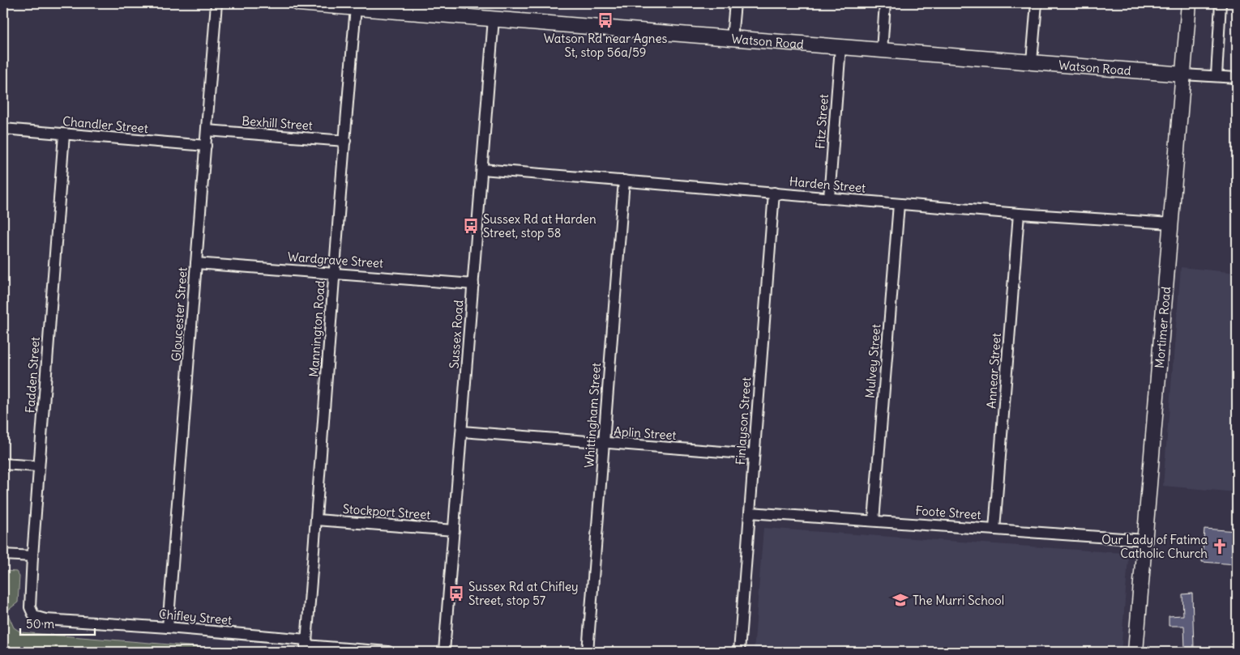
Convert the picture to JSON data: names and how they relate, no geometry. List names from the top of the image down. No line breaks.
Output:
{"streets":{"street":["Watson Road","Fitz Street","Bexhill Street","Chandler Street","Harden Street","Wardgrave Street","Gloucester Street","Mortimer Road","Mannington Road","Sussex Road","Mulvey Street","Annear Street","Fadden Street","Whittingham Street","Finlayson Street","Aplin Street","Stockport Street","Foote Street","Chifley Street"]},"crossings":[["Watson Road","Fitz Street"],["Watson Road","Mortimer Road"],["Watson Road","Mannington Road"],["Watson Road","Sussex Road"],["Fitz Street","Harden Street"],["Bexhill Street","Gloucester Street"],["Bexhill Street","Mannington Road"],["Chandler Street","Gloucester Street"],["Chandler Street","Fadden Street"],["Harden Street","Mortimer Road"],["Harden Street","Sussex Road"],["Harden Street","Mulvey Street"],["Harden Street","Annear Street"],["Harden Street","Whittingham Street"],["Harden Street","Finlayson Street"],["Wardgrave Street","Gloucester Street"],["Wardgrave Street","Mannington Road"],["Wardgrave Street","Sussex Road"],["Gloucester Street","Chifley Street"],["Mortimer Road","Foote Street"],["Mannington Road","Stockport Street"],["Mannington Road","Chifley Street"],["Sussex Road","Aplin Street"],["Sussex Road","Stockport Street"],["Mulvey Street","Foote Street"],["Annear Street","Foote Street"],["Fadden Street","Chifley Street"],["Whittingham Street","Aplin Street"],["Finlayson Street","Aplin Street"],["Finlayson Street","Foote Street"]],"places":{"bus stop":["Watson Rd near Agnes St, stop 56a/59","Sussex Rd at Harden Street, stop 58","Sussex Rd at Chifley Street, stop 57"],"church":["Our Lady of Fatima Catholic Church"],"school or university":["The Murri School"]},"scale_bar":"50 m"}
